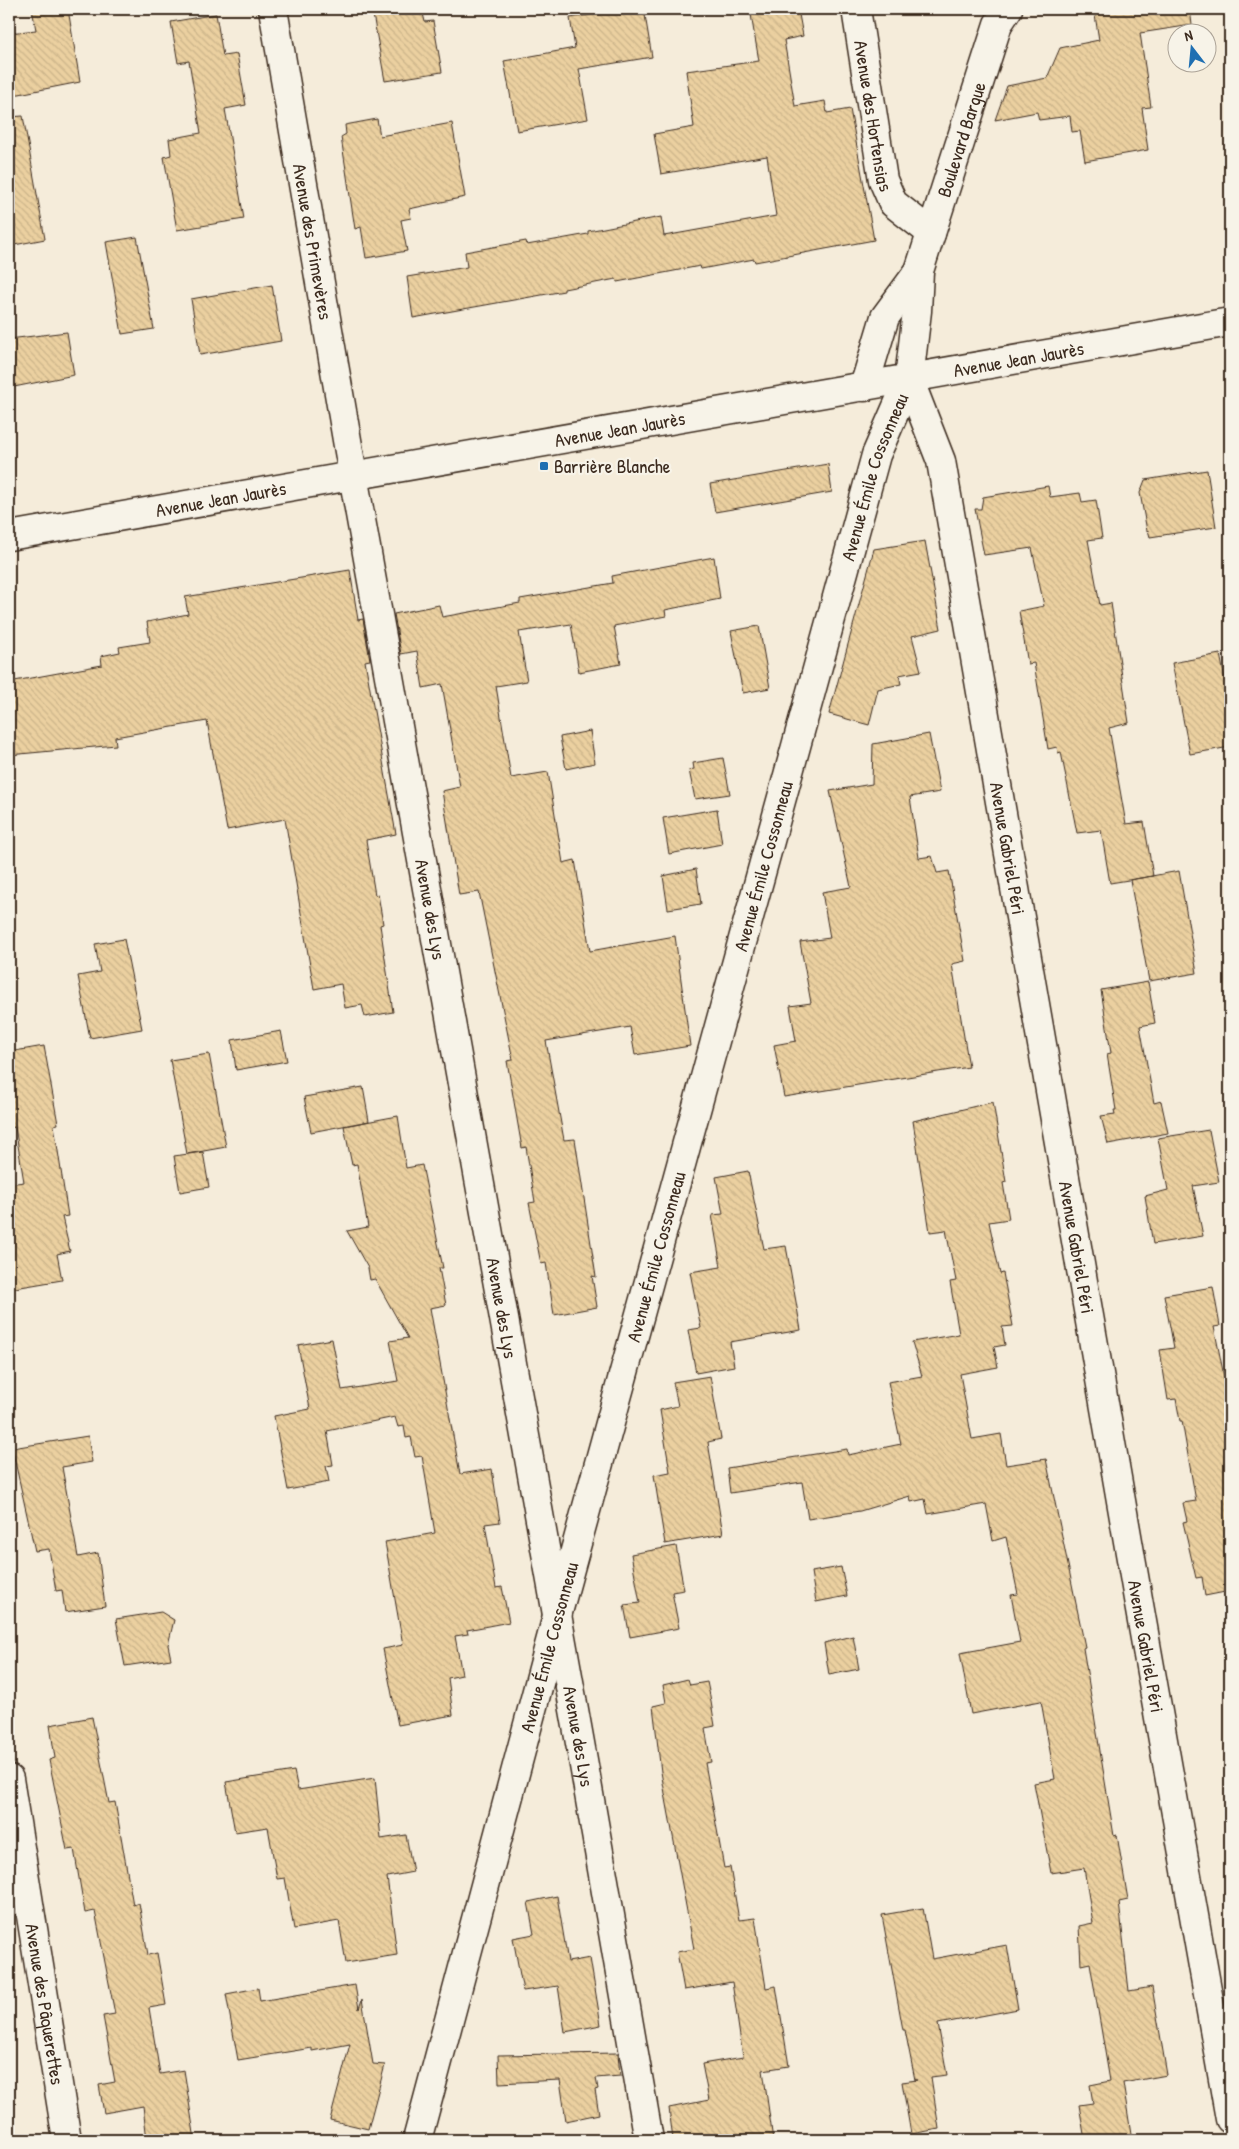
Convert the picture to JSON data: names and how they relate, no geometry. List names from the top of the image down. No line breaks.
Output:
{"streets":{"street":["Avenue des Hortensias","Boulevard Bargue","Avenue des Primevères","Avenue Jean Jaurès","Avenue Émile Cossonneau","Avenue Gabriel Péri","Avenue des Lys","Avenue des Pâquerettes"]},"crossings":[["Avenue des Hortensias","Boulevard Bargue"],["Boulevard Bargue","Avenue Jean Jaurès"],["Boulevard Bargue","Avenue Émile Cossonneau"],["Boulevard Bargue","Avenue Gabriel Péri"],["Avenue des Primevères","Avenue Jean Jaurès"],["Avenue des Primevères","Avenue des Lys"],["Avenue Jean Jaurès","Avenue Émile Cossonneau"],["Avenue Jean Jaurès","Avenue Gabriel Péri"],["Avenue Jean Jaurès","Avenue des Lys"],["Avenue Émile Cossonneau","Avenue Gabriel Péri"],["Avenue Émile Cossonneau","Avenue des Lys"]],"places":{"transit":["Barrière Blanche"]},"north":"top"}
